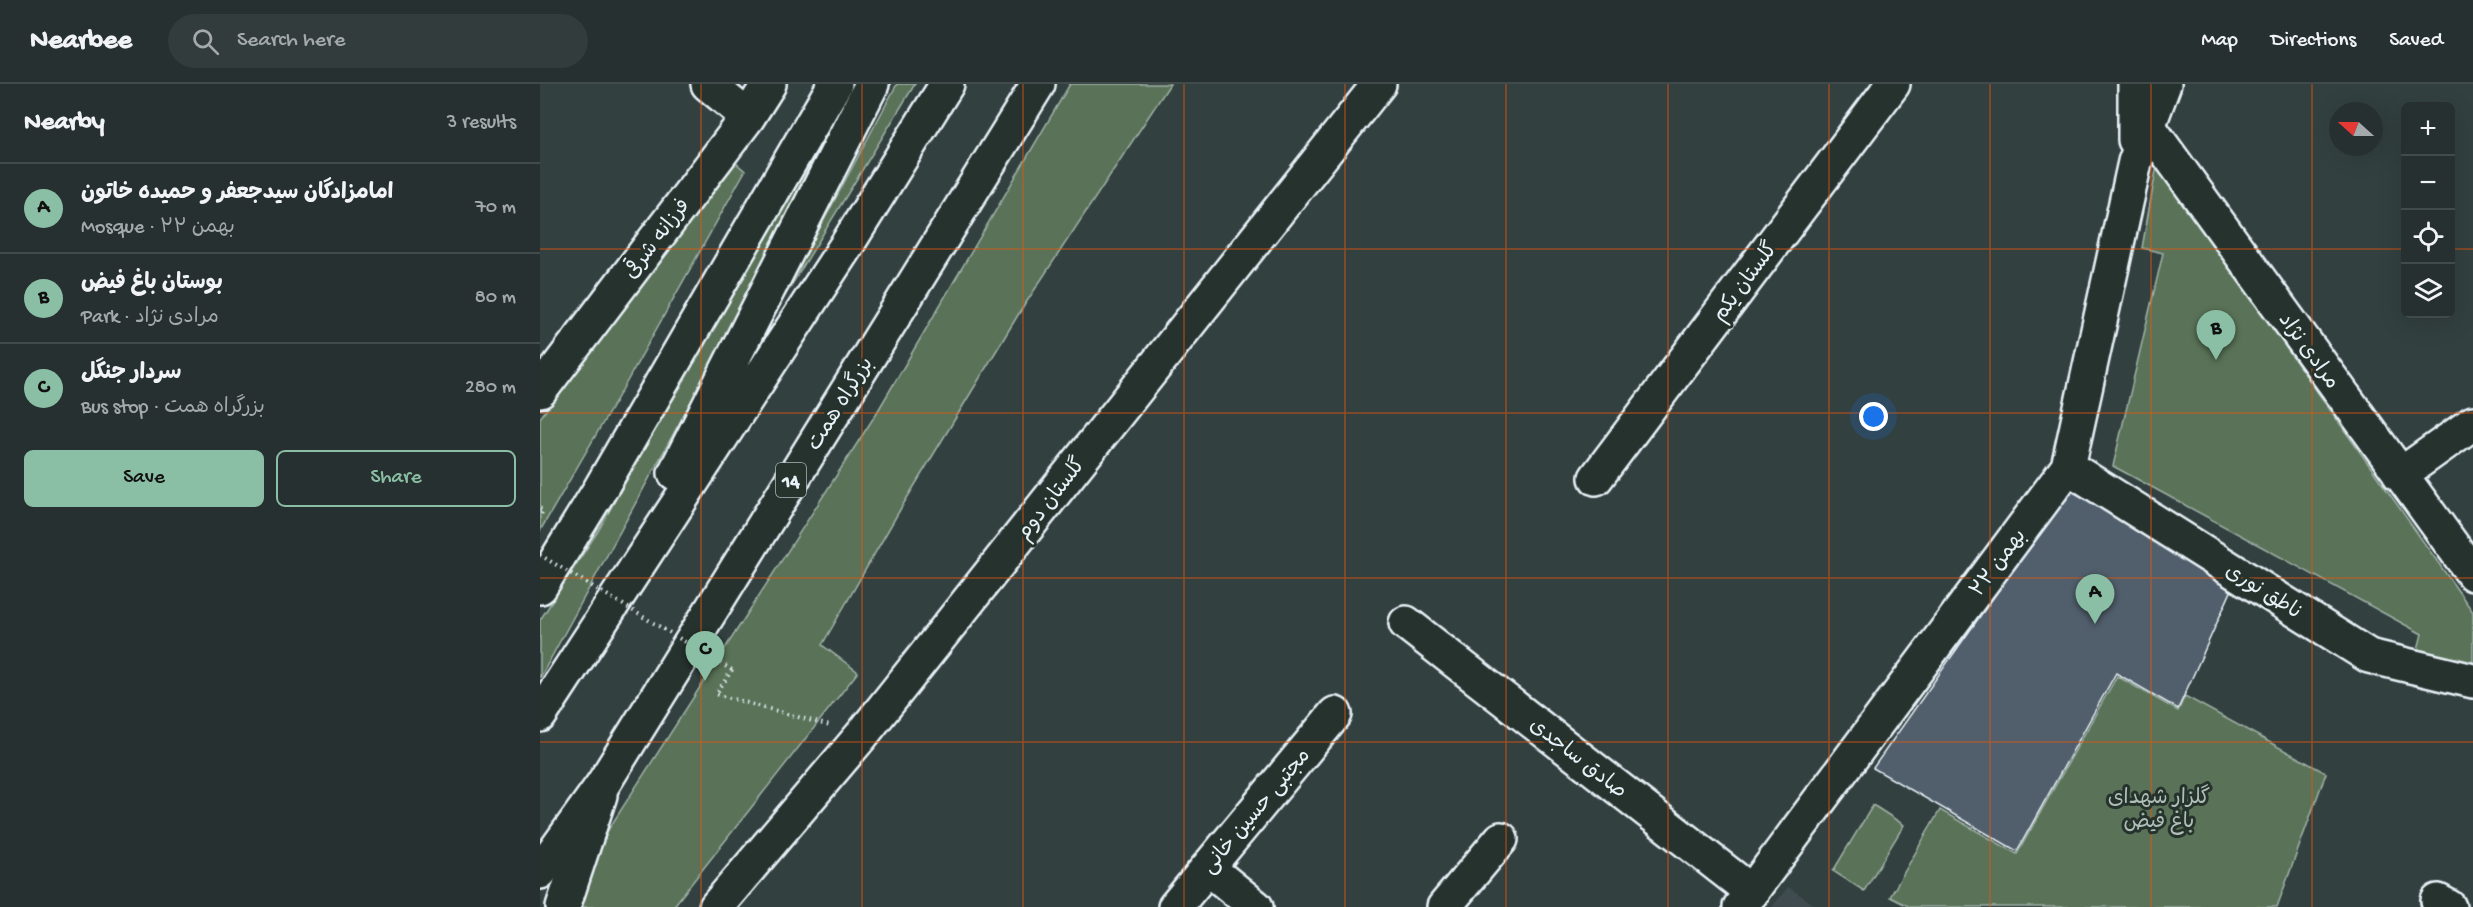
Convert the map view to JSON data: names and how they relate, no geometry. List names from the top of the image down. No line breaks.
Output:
{"streets":{"main road":["فرزانه شرقی","گلستان یکم","مرادی نژاد","بزرگراه همت","14","گلستان دوم","۲۲ بهمن","ناطق نوری","صادق ساجدی","مجتبی حسین خانی"]},"crossings":[["مرادی نژاد","۲۲ بهمن"],["۲۲ بهمن","ناطق نوری"],["۲۲ بهمن","صادق ساجدی"]],"parks":["گلزار شهدای باغ فیض"],"north":"left","page":{"header":"Nearbee","search":"Search here","nav":["Map","Directions","Saved"],"heading":["Nearby","3 results"],"map_buttons":["+","−"],"list":[{"mark":"A","name":"امامزادگان سیدجعفر و حمیده خاتون","note":"Mosque · ۲۲ بهمن","value":"70 m"},{"mark":"B","name":"بوستان باغ فیض","note":"Park · مرادی نژاد","value":"80 m"},{"mark":"C","name":"سردار جنگل","note":"Bus stop · بزرگراه همت","value":"280 m"}],"pins":["B","A","C"],"buttons":["Save","Share"]}}
